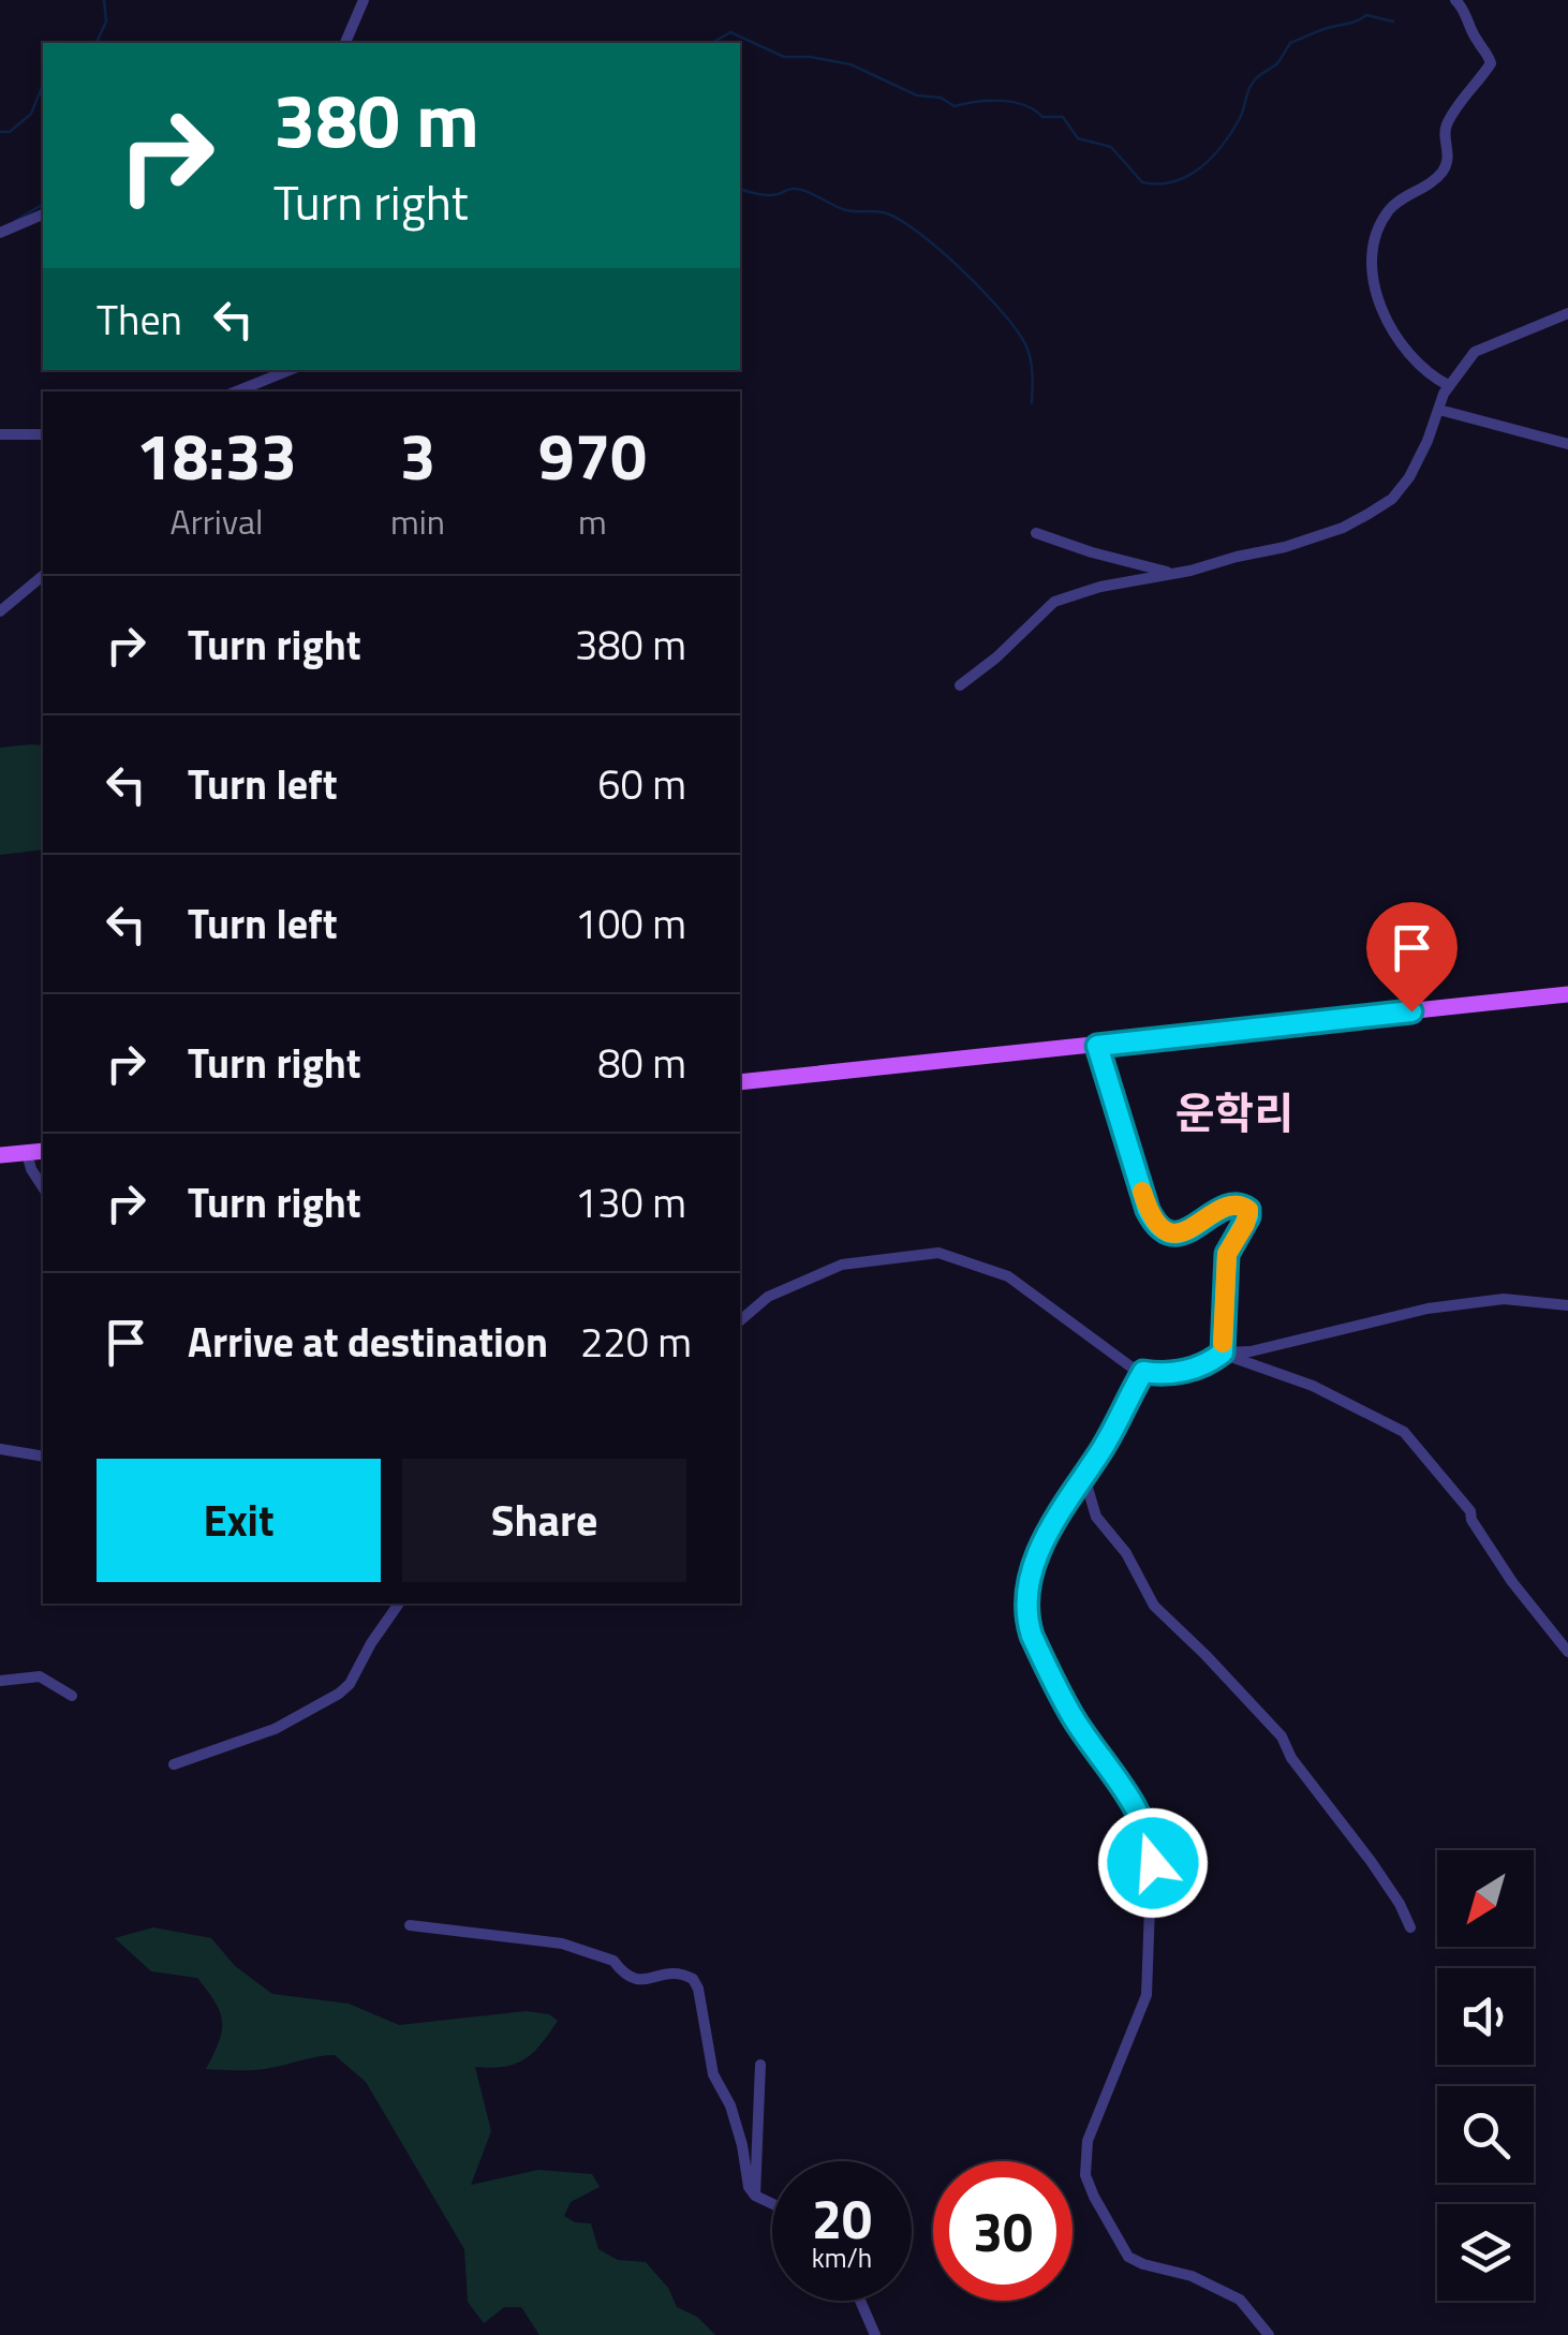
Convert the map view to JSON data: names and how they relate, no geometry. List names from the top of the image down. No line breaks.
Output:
{"districts":["운학리"],"north":"bottom left","page":{"turn":["380 m","Turn right"],"then":"Then","eta":["18:33","Arrival","3","min","970","m"],"list":[{"name":"Turn right","value":"380 m"},{"name":"Turn left","value":"60 m"},{"name":"Turn left","value":"100 m"},{"name":"Turn right","value":"80 m"},{"name":"Turn right","value":"130 m"},{"name":"Arrive at destination","value":"220 m"}],"buttons":["Exit","Share"],"speed":"20 km/h","limit":"30"}}
